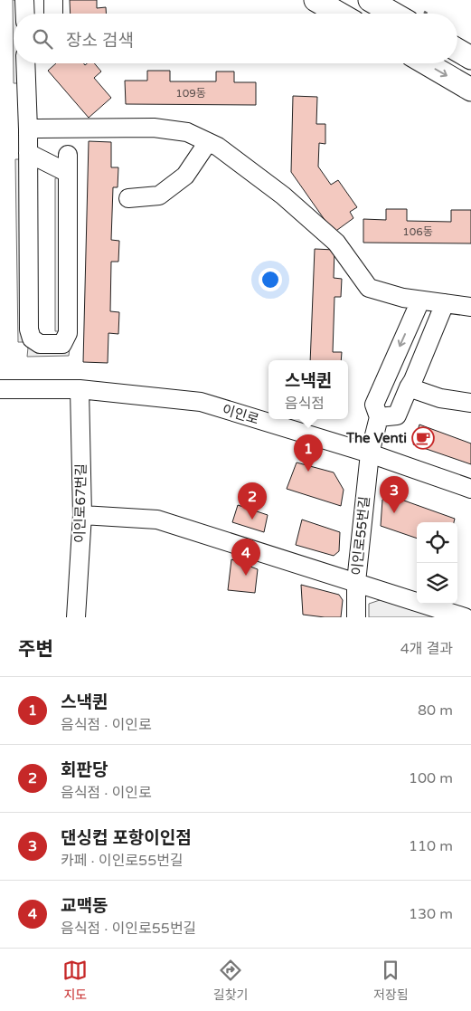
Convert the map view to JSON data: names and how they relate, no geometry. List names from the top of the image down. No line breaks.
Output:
{"streets":{"street":["이인로","이인로67번길","이인로55번길"]},"crossings":[["이인로","이인로67번길"],["이인로","이인로55번길"]],"places":{"cafe":["The Venti"]},"house_numbers":["109동","106동"],"page":{"search":"장소 검색","popup":["스낵퀸","음식점"],"pins":["1","3","2","4"],"heading":["주변","4개 결과"],"list":[{"mark":"1","name":"스낵퀸","note":"음식점 · 이인로","value":"80 m"},{"mark":"2","name":"회판당","note":"음식점 · 이인로","value":"100 m"},{"mark":"3","name":"댄싱컵 포항이인점","note":"카페 · 이인로55번길","value":"110 m"},{"mark":"4","name":"교맥동","note":"음식점 · 이인로55번길","value":"130 m"}],"nav":["지도","길찾기","저장됨"]}}
